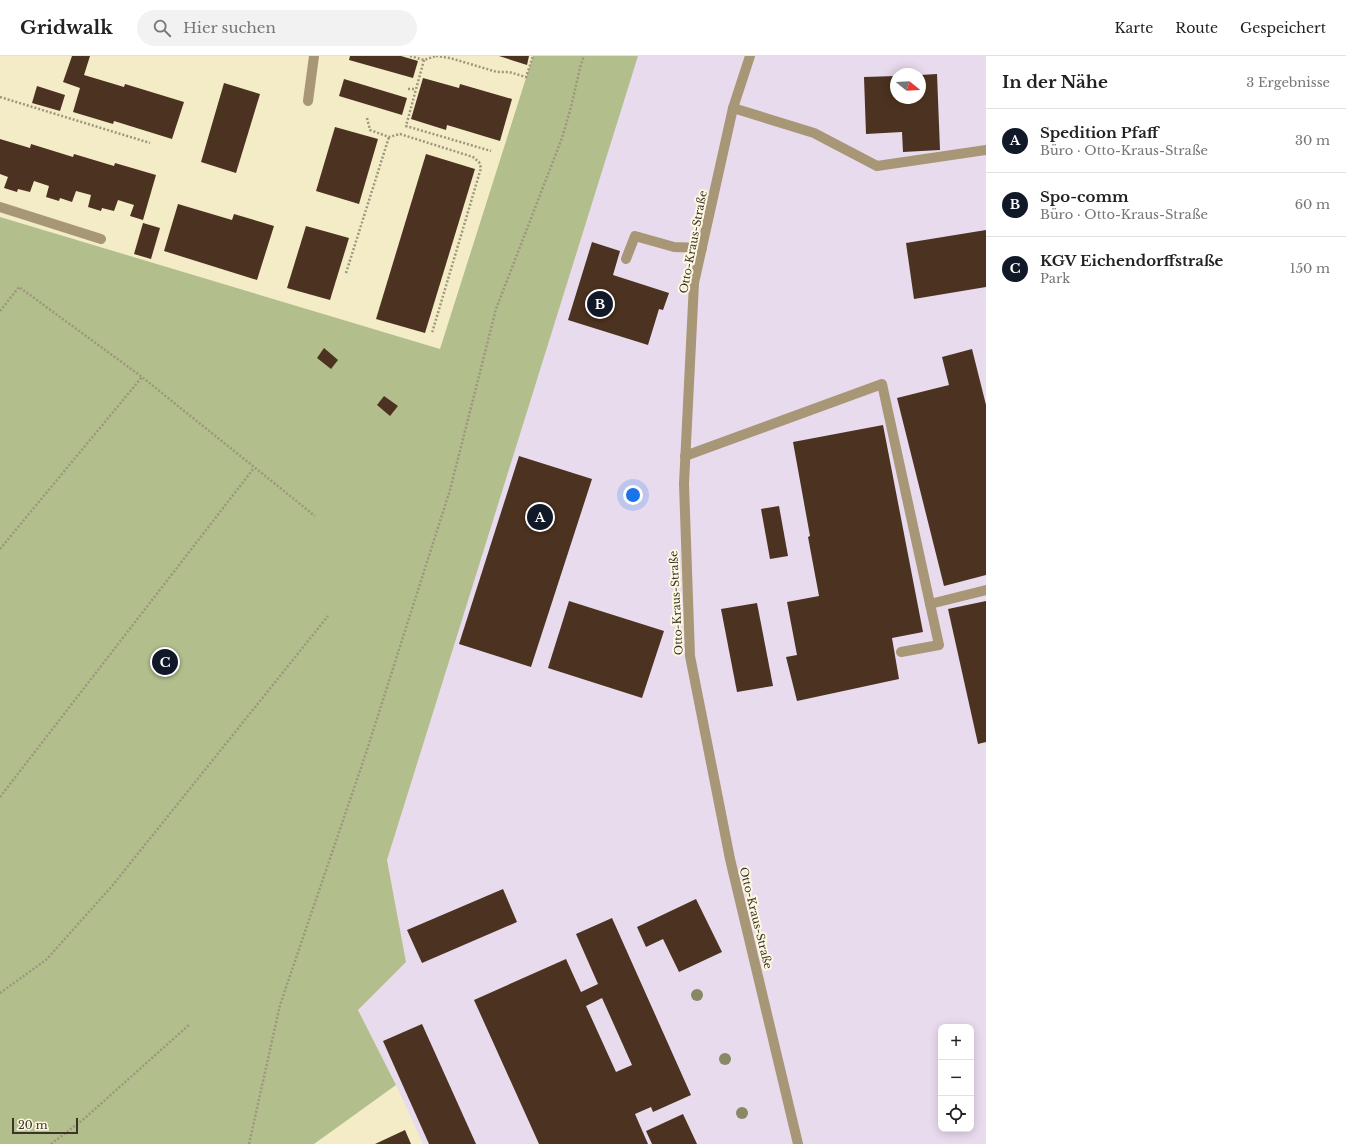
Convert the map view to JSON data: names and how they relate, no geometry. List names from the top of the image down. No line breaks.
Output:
{"streets":{"street":["Otto-Kraus-Straße"]},"scale_bar":"20 m","north":"right","page":{"header":"Gridwalk","search":"Hier suchen","nav":["Karte","Route","Gespeichert"],"heading":["In der Nähe","3 Ergebnisse"],"list":[{"mark":"A","name":"Spedition Pfaff","note":"Büro · Otto-Kraus-Straße","value":"30 m"},{"mark":"B","name":"Spo-comm","note":"Büro · Otto-Kraus-Straße","value":"60 m"},{"mark":"C","name":"KGV Eichendorffstraße","note":"Park","value":"150 m"}],"pins":["B","A","C"],"map_buttons":["+","−"],"scale":"20 m"}}
